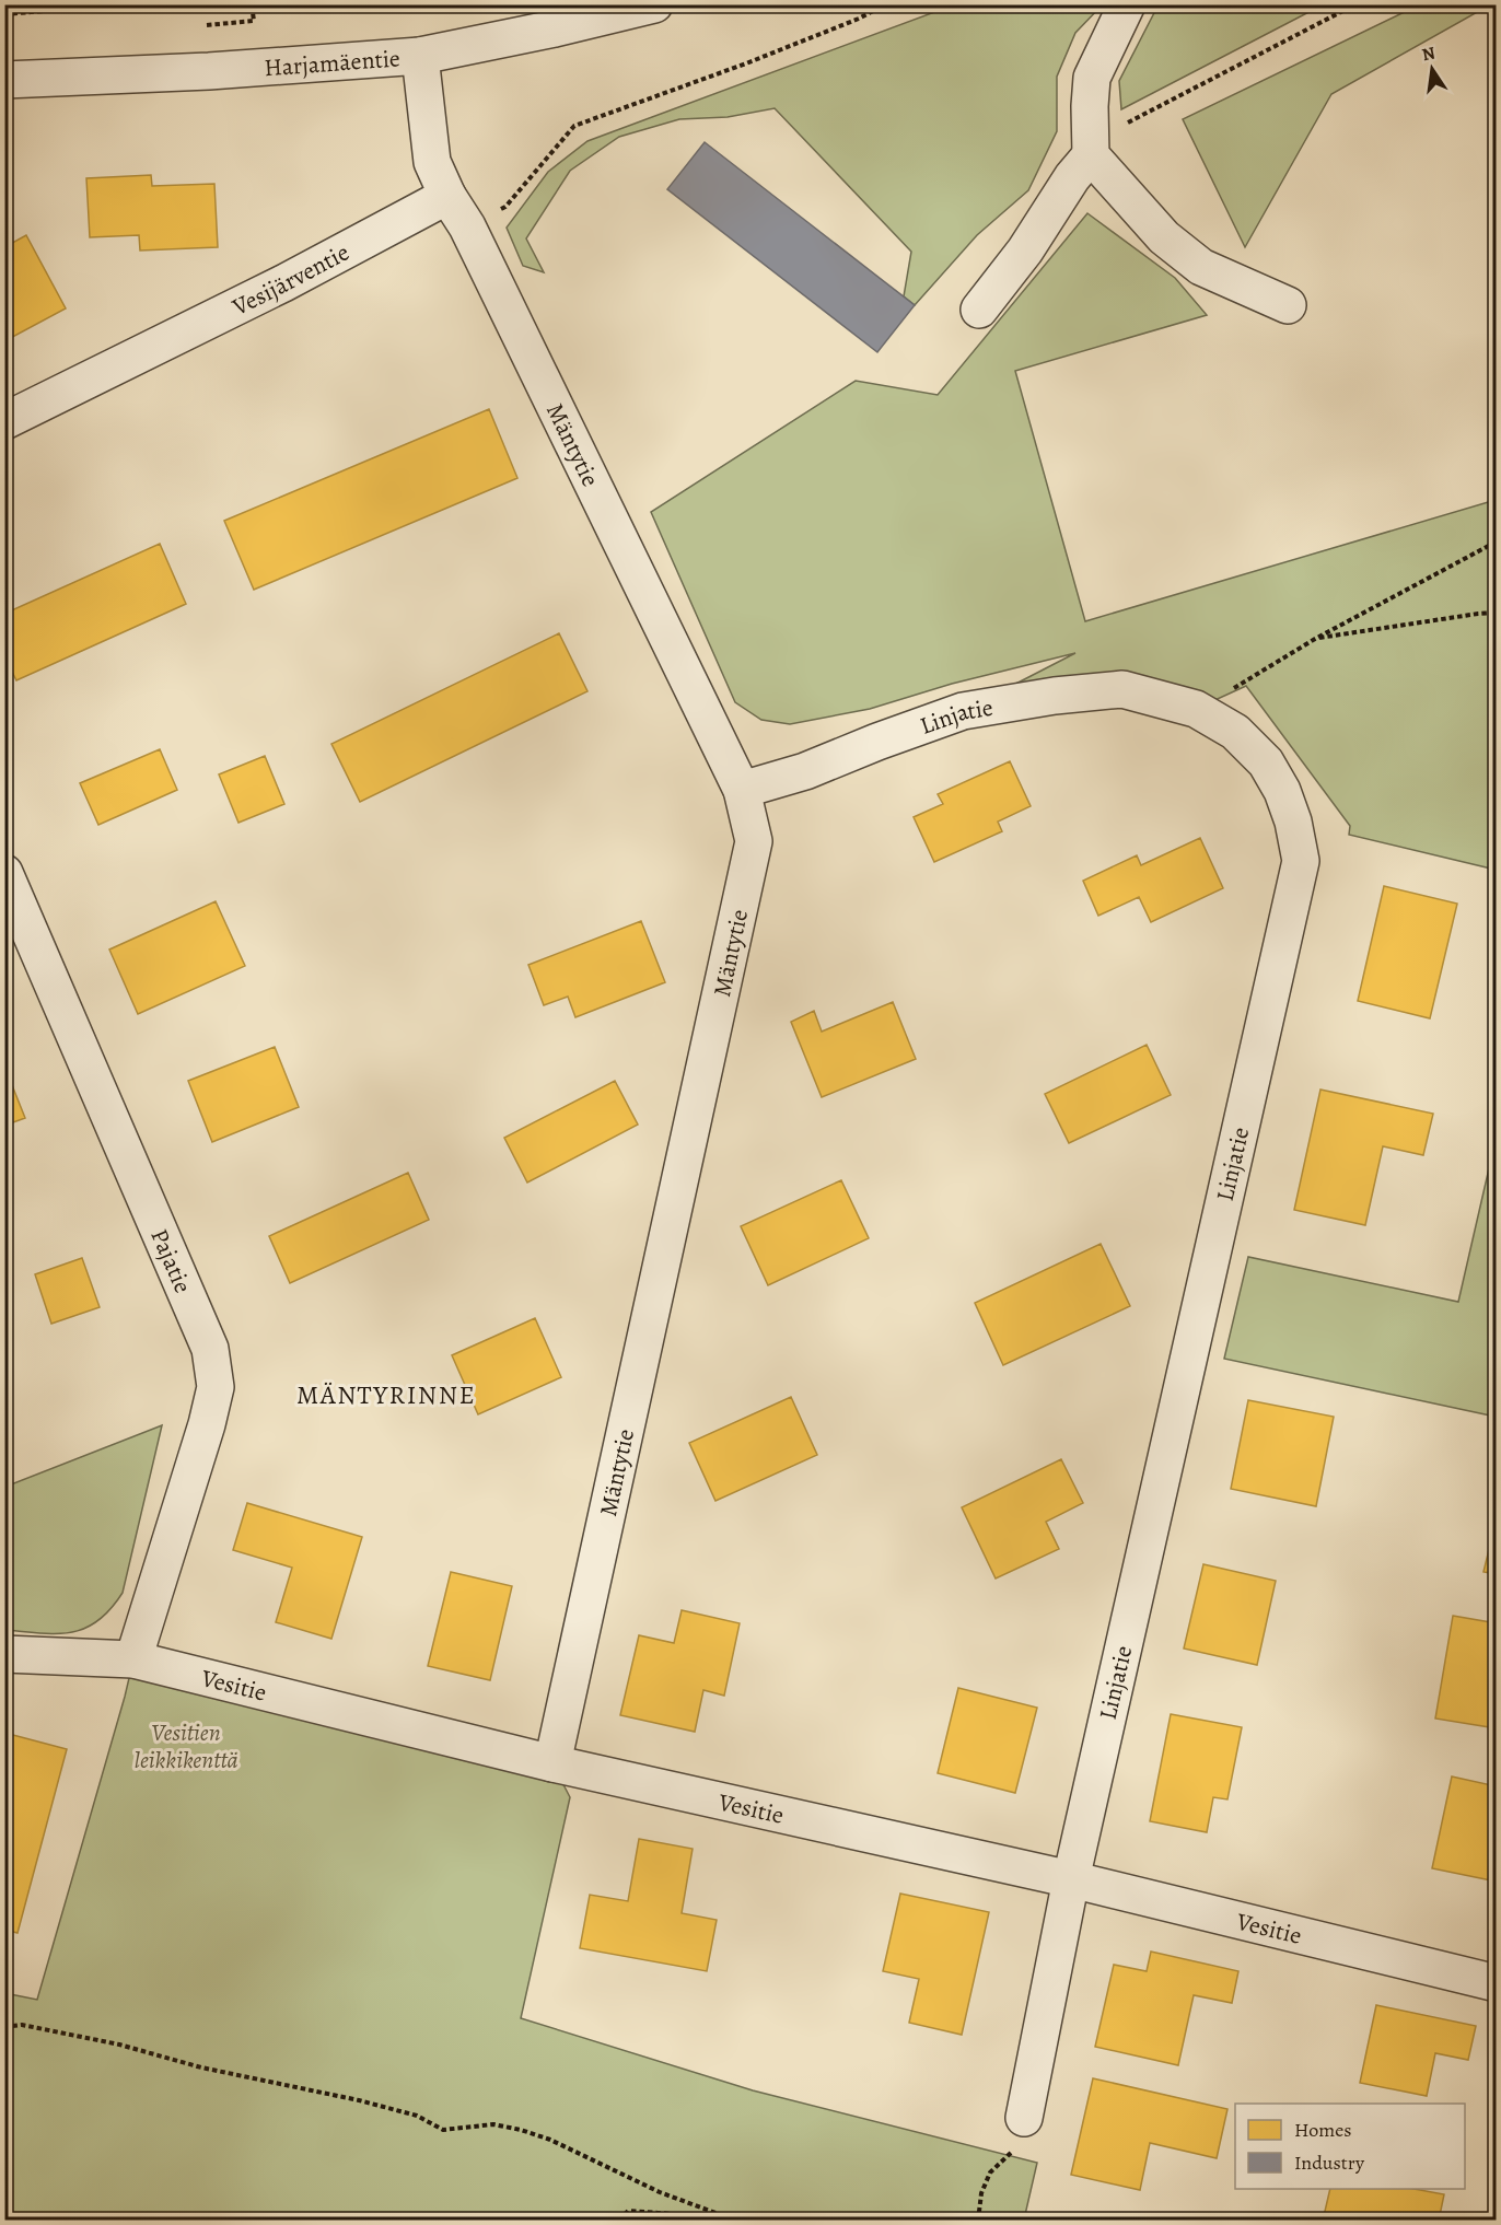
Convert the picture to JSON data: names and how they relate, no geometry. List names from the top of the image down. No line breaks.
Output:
{"streets":{"street":["Harjamäentie","Vesijärventie","Mäntytie","Linjatie","Pajatie","Vesitie"]},"crossings":[["Vesijärventie","Mäntytie"],["Mäntytie","Linjatie"],["Mäntytie","Vesitie"],["Linjatie","Vesitie"],["Pajatie","Vesitie"]],"districts":["MÄNTYRINNE"],"parks":["Vesitien leikkikenttä"],"legend":["Homes","Industry"],"north":"top"}
